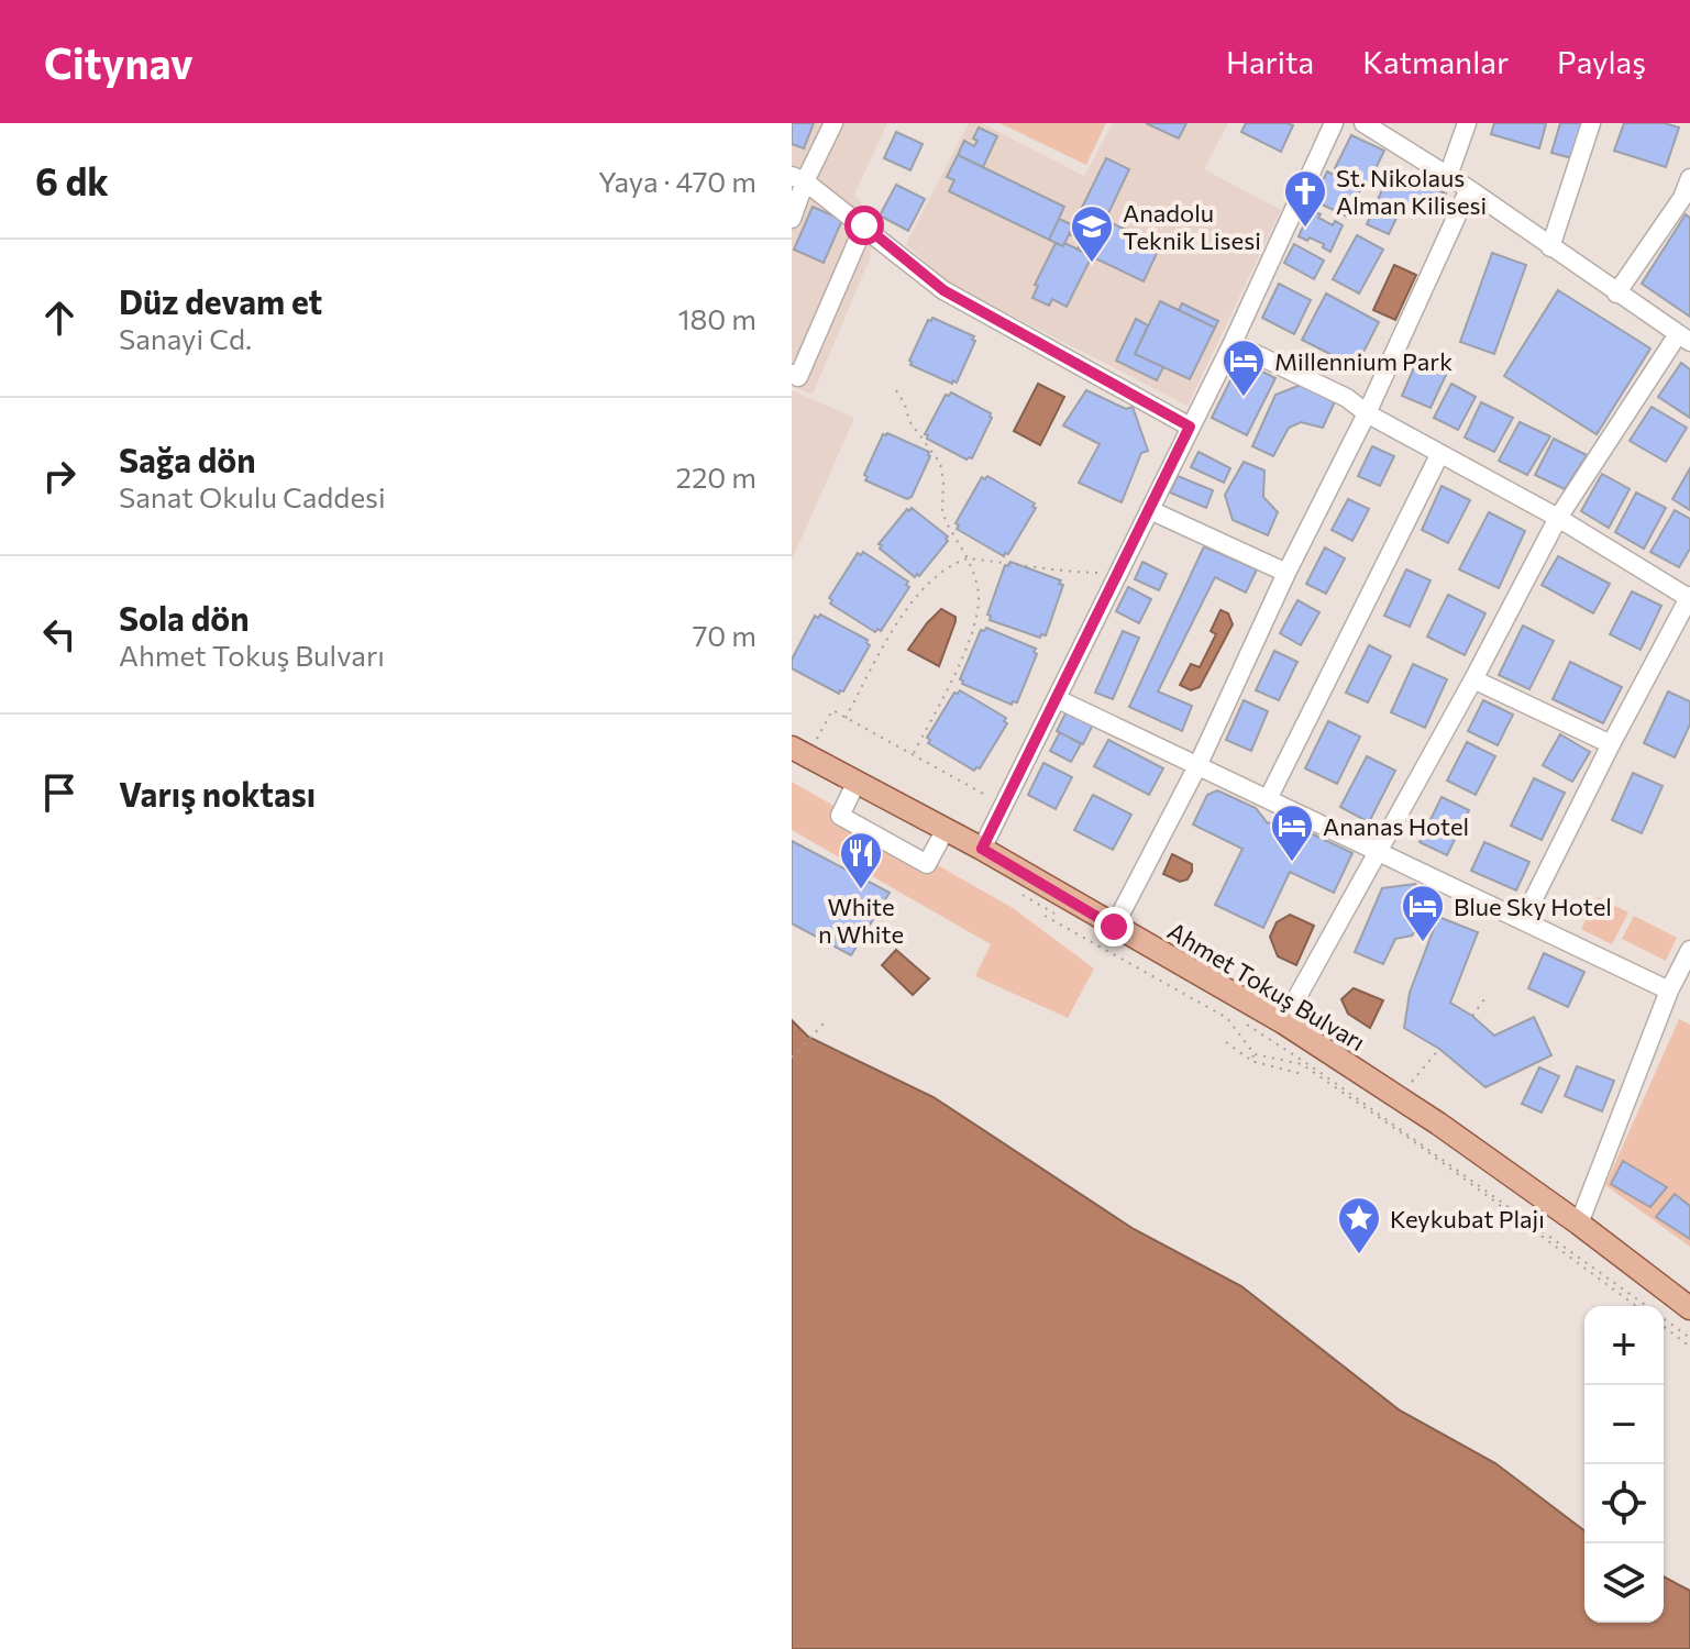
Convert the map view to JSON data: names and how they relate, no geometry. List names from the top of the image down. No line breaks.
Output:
{"streets":{"main road":["Ahmet Tokuş Bulvarı"]},"places":{"church":["St. Nikolaus Alman Kilisesi"],"school or university":["Anadolu Teknik Lisesi"],"hotel":["Millennium Park","Ananas Hotel","Blue Sky Hotel"],"restaurant":["White n White"],"place":["Keykubat Plajı"]},"page":{"header":"Citynav","nav":["Harita","Katmanlar","Paylaş"],"heading":["6 dk","Yaya · 470 m"],"list":[["Düz devam et","Sanayi Cd.","180 m"],["Sağa dön","Sanat Okulu Caddesi","220 m"],["Sola dön","Ahmet Tokuş Bulvarı","70 m"],"Varış noktası"],"map_buttons":["+","−"]}}
